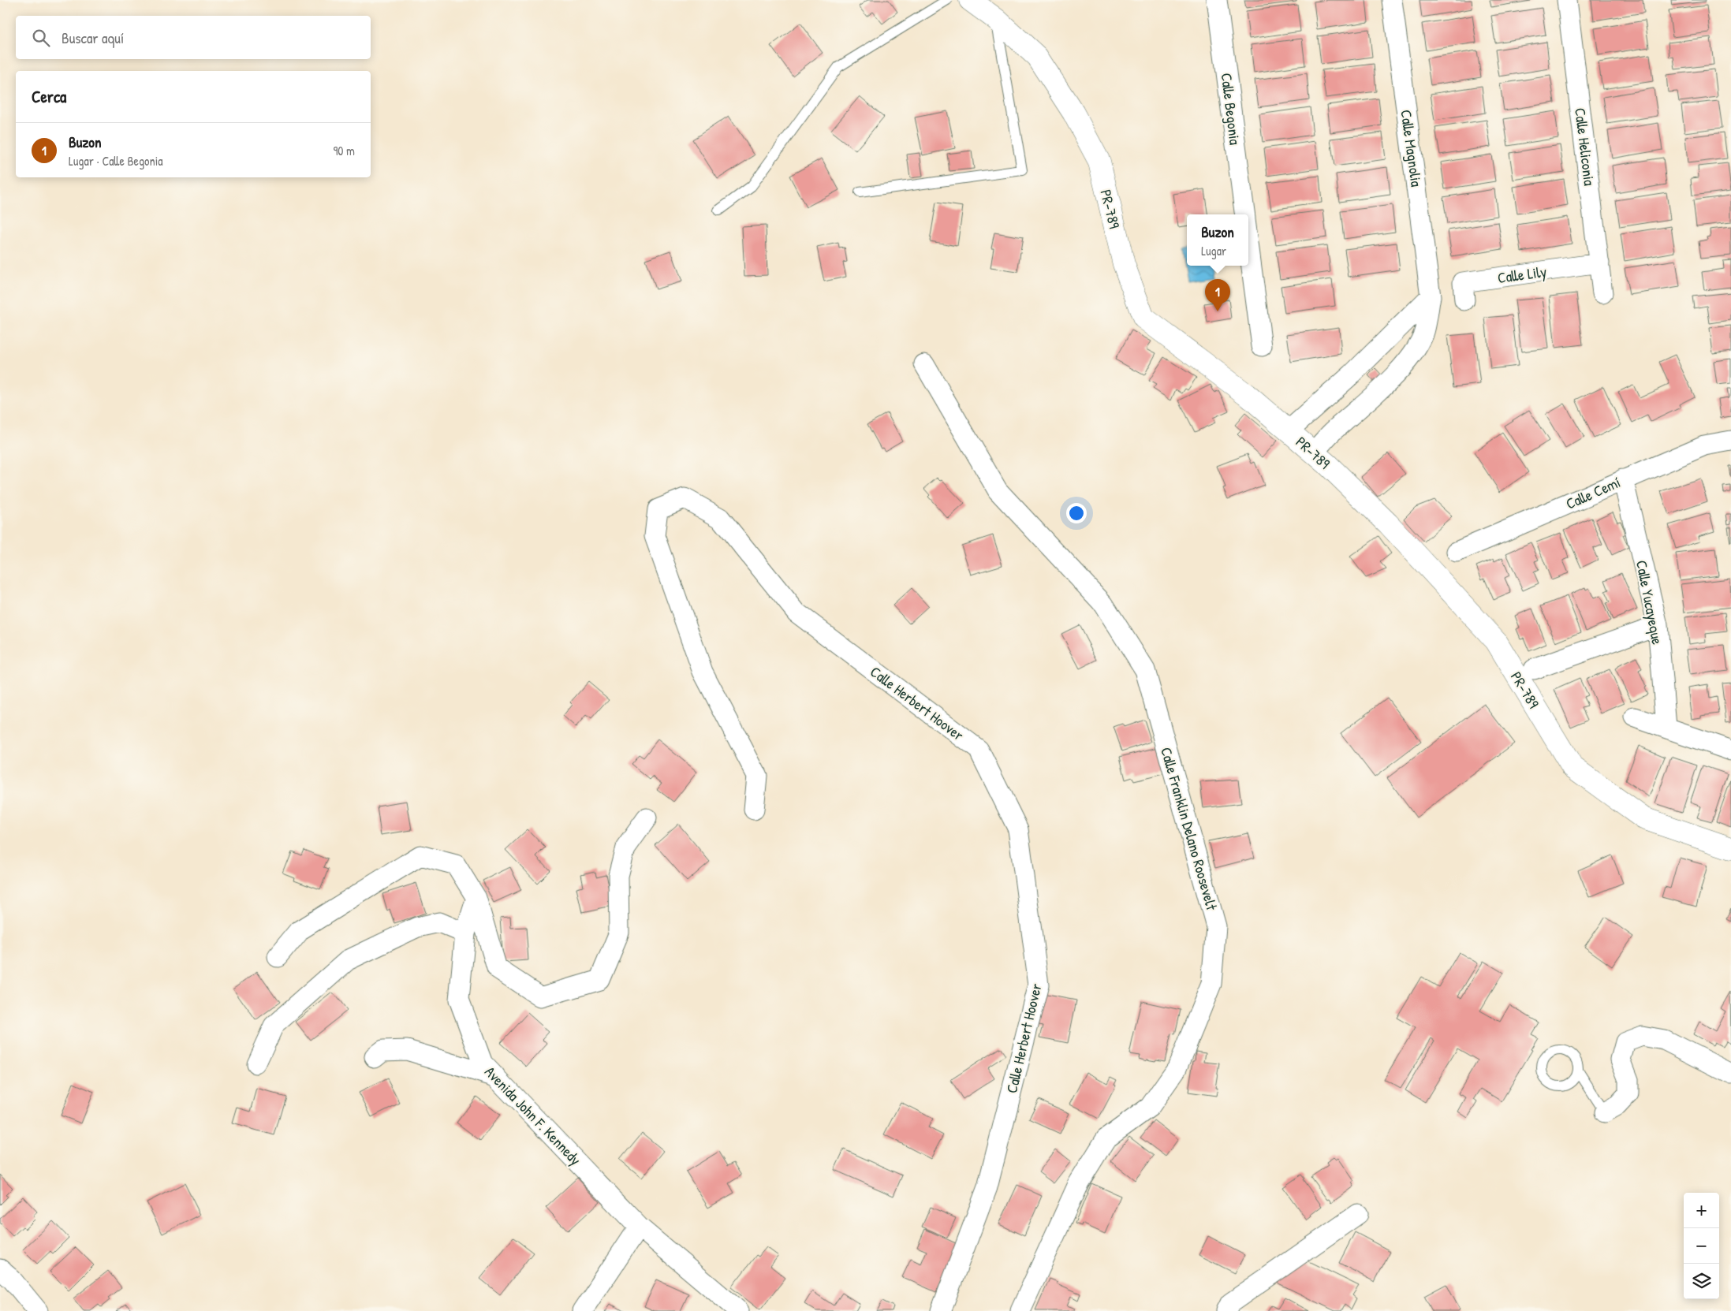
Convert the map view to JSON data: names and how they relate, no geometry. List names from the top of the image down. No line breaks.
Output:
{"streets":{"street":["Calle Begonia","Calle Heliconia","Calle Magnolia","PR-789","Calle Lily","Calle Cemí","Calle Yucayeque","Calle Herbert Hoover","Calle Franklin Delano Roosevelt","Avenida John F. Kennedy"]},"crossings":[["Calle Heliconia","Calle Lily"],["Calle Magnolia","PR-789"],["Calle Cemí","Calle Yucayeque"]],"page":{"search":"Buscar aquí","heading":"Cerca","list":[{"mark":"1","name":"Buzon","note":"Lugar · Calle Begonia","value":"90 m"}],"popup":["Buzon","Lugar"],"pins":"1","map_buttons":["+","−"]}}
